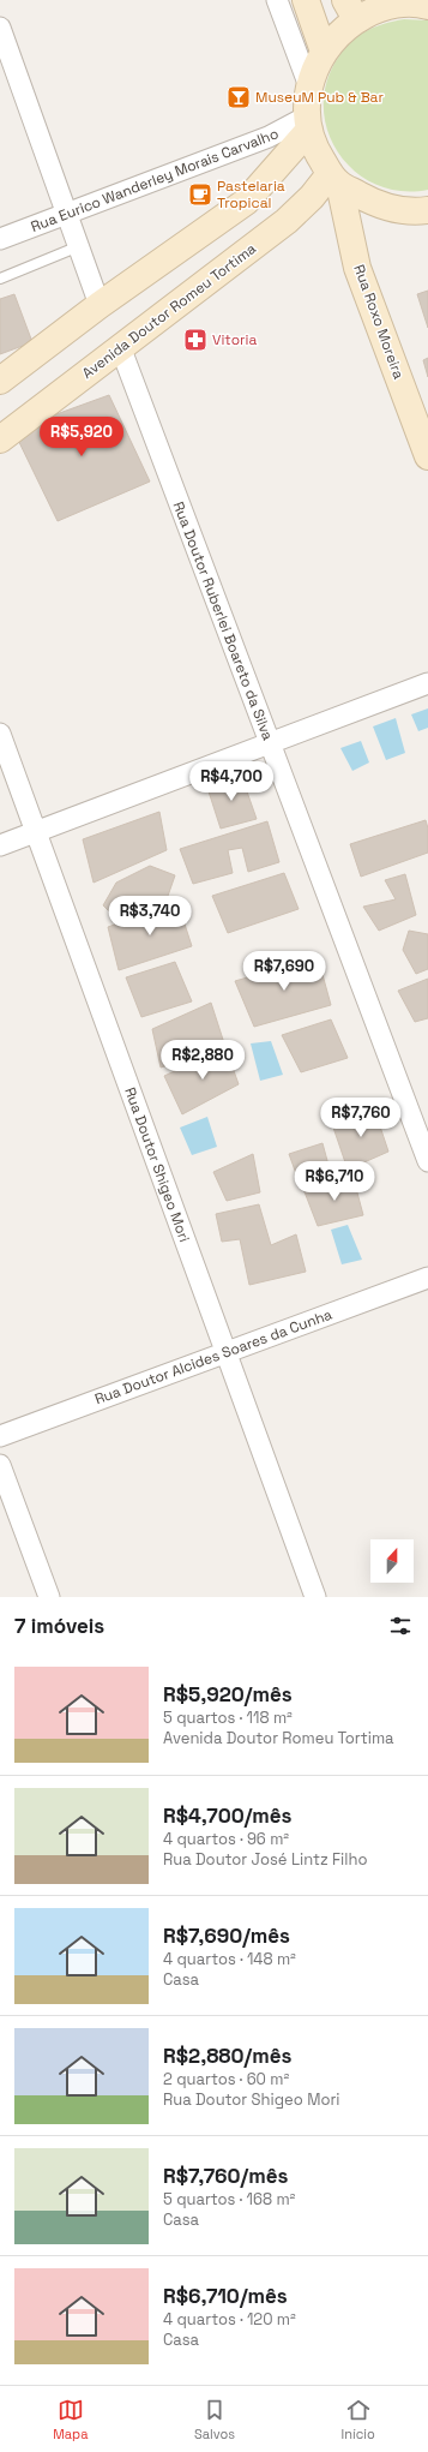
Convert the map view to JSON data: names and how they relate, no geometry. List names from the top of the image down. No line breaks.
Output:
{"streets":{"main road":["Avenida Doutor Romeu Tortima","Rua Roxo Moreira"],"street":["Rua Eurico Wanderley Morais Carvalho","Rua Doutor Ruberlei Boareto da Silva","Rua Doutor Shigeo Mori","Rua Doutor Alcides Soares da Cunha"]},"crossings":[["Avenida Doutor Romeu Tortima","Rua Roxo Moreira"],["Avenida Doutor Romeu Tortima","Rua Doutor Ruberlei Boareto da Silva"],["Rua Doutor Shigeo Mori","Rua Doutor Alcides Soares da Cunha"]],"places":{"bar":["MuseuM Pub & Bar"],"cafe":["Pastelaria Tropical"],"pharmacy":["Vitoria"]},"north":"top","page":{"price":["R$5,920","R$4,700","R$3,740","R$7,690","R$2,880","R$7,760","R$6,710"],"heading":"7 imóveis","list":[{"name":"R$5,920/mês","note":"5 quartos · 118 m² · Avenida Doutor Romeu Tortima"},{"name":"R$4,700/mês","note":"4 quartos · 96 m² · Rua Doutor José Lintz Filho"},{"name":"R$7,690/mês","note":"4 quartos · 148 m² · Casa"},{"name":"R$2,880/mês","note":"2 quartos · 60 m² · Rua Doutor Shigeo Mori"},{"name":"R$7,760/mês","note":"5 quartos · 168 m² · Casa"},{"name":"R$6,710/mês","note":"4 quartos · 120 m² · Casa"}],"tabs":["Mapa","Salvos","Início"]}}
